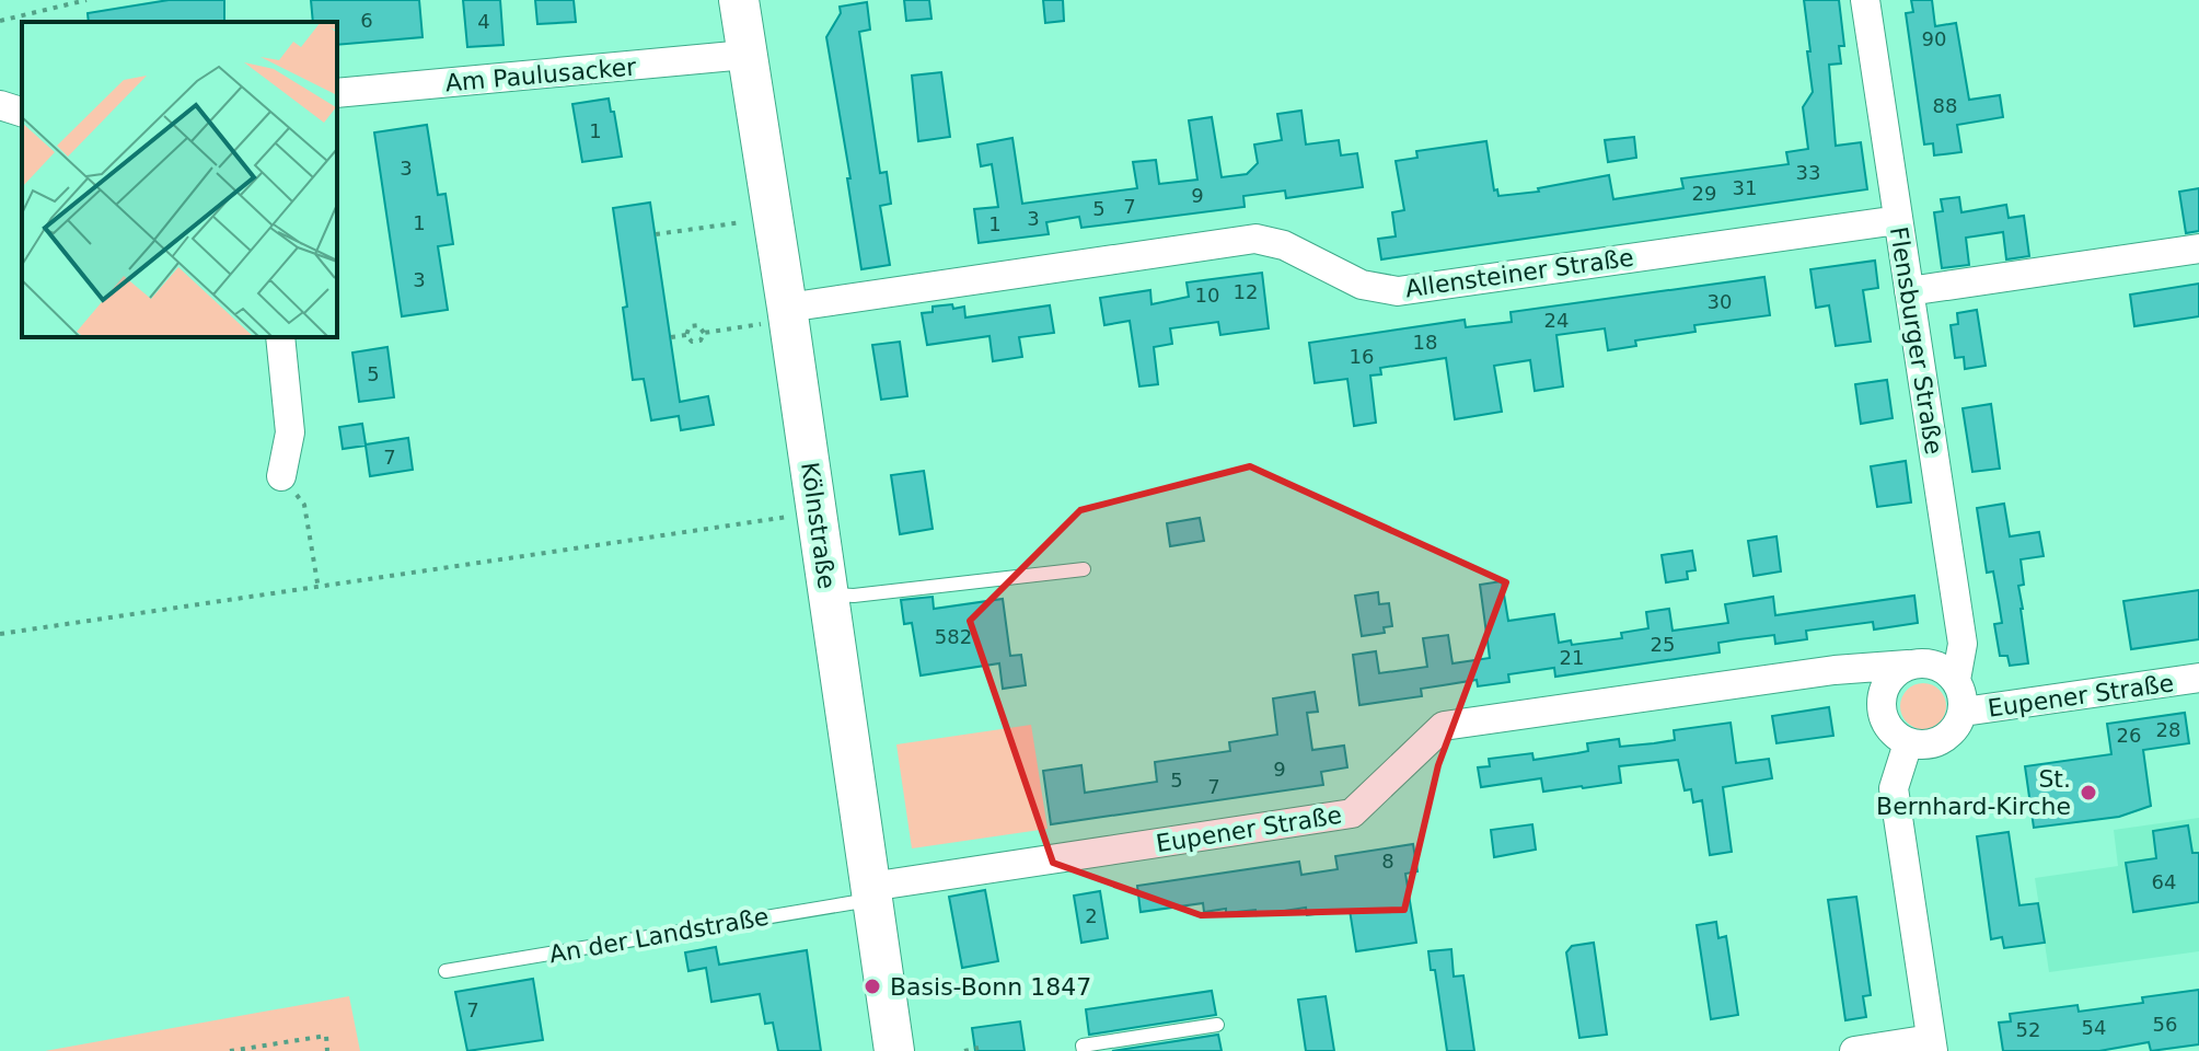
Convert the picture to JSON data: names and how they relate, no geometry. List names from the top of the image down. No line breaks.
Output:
{"streets":{"main road":["Kölnstraße"],"street":["Am Paulusacker","Allensteiner Straße","Flensburger Straße","Eupener Straße"],"lane":["An der Landstraße"]},"crossings":[["Am Paulusacker","Kölnstraße"],["Allensteiner Straße","Flensburger Straße"],["Allensteiner Straße","Kölnstraße"],["Flensburger Straße","Eupener Straße"],["Kölnstraße","Eupener Straße"],["Kölnstraße","An der Landstraße"],["Eupener Straße","An der Landstraße"]],"places":["St. Bernhard-Kirche","Basis-Bonn 1847"],"house_numbers":["6","4","90","88","1","3","33","31","29","9","7","5","3","1","1","3","12","10","30","24","18","16","5","7","582","25","21","28","26","9","5","7","8","64","2","7","56","54","52"]}
